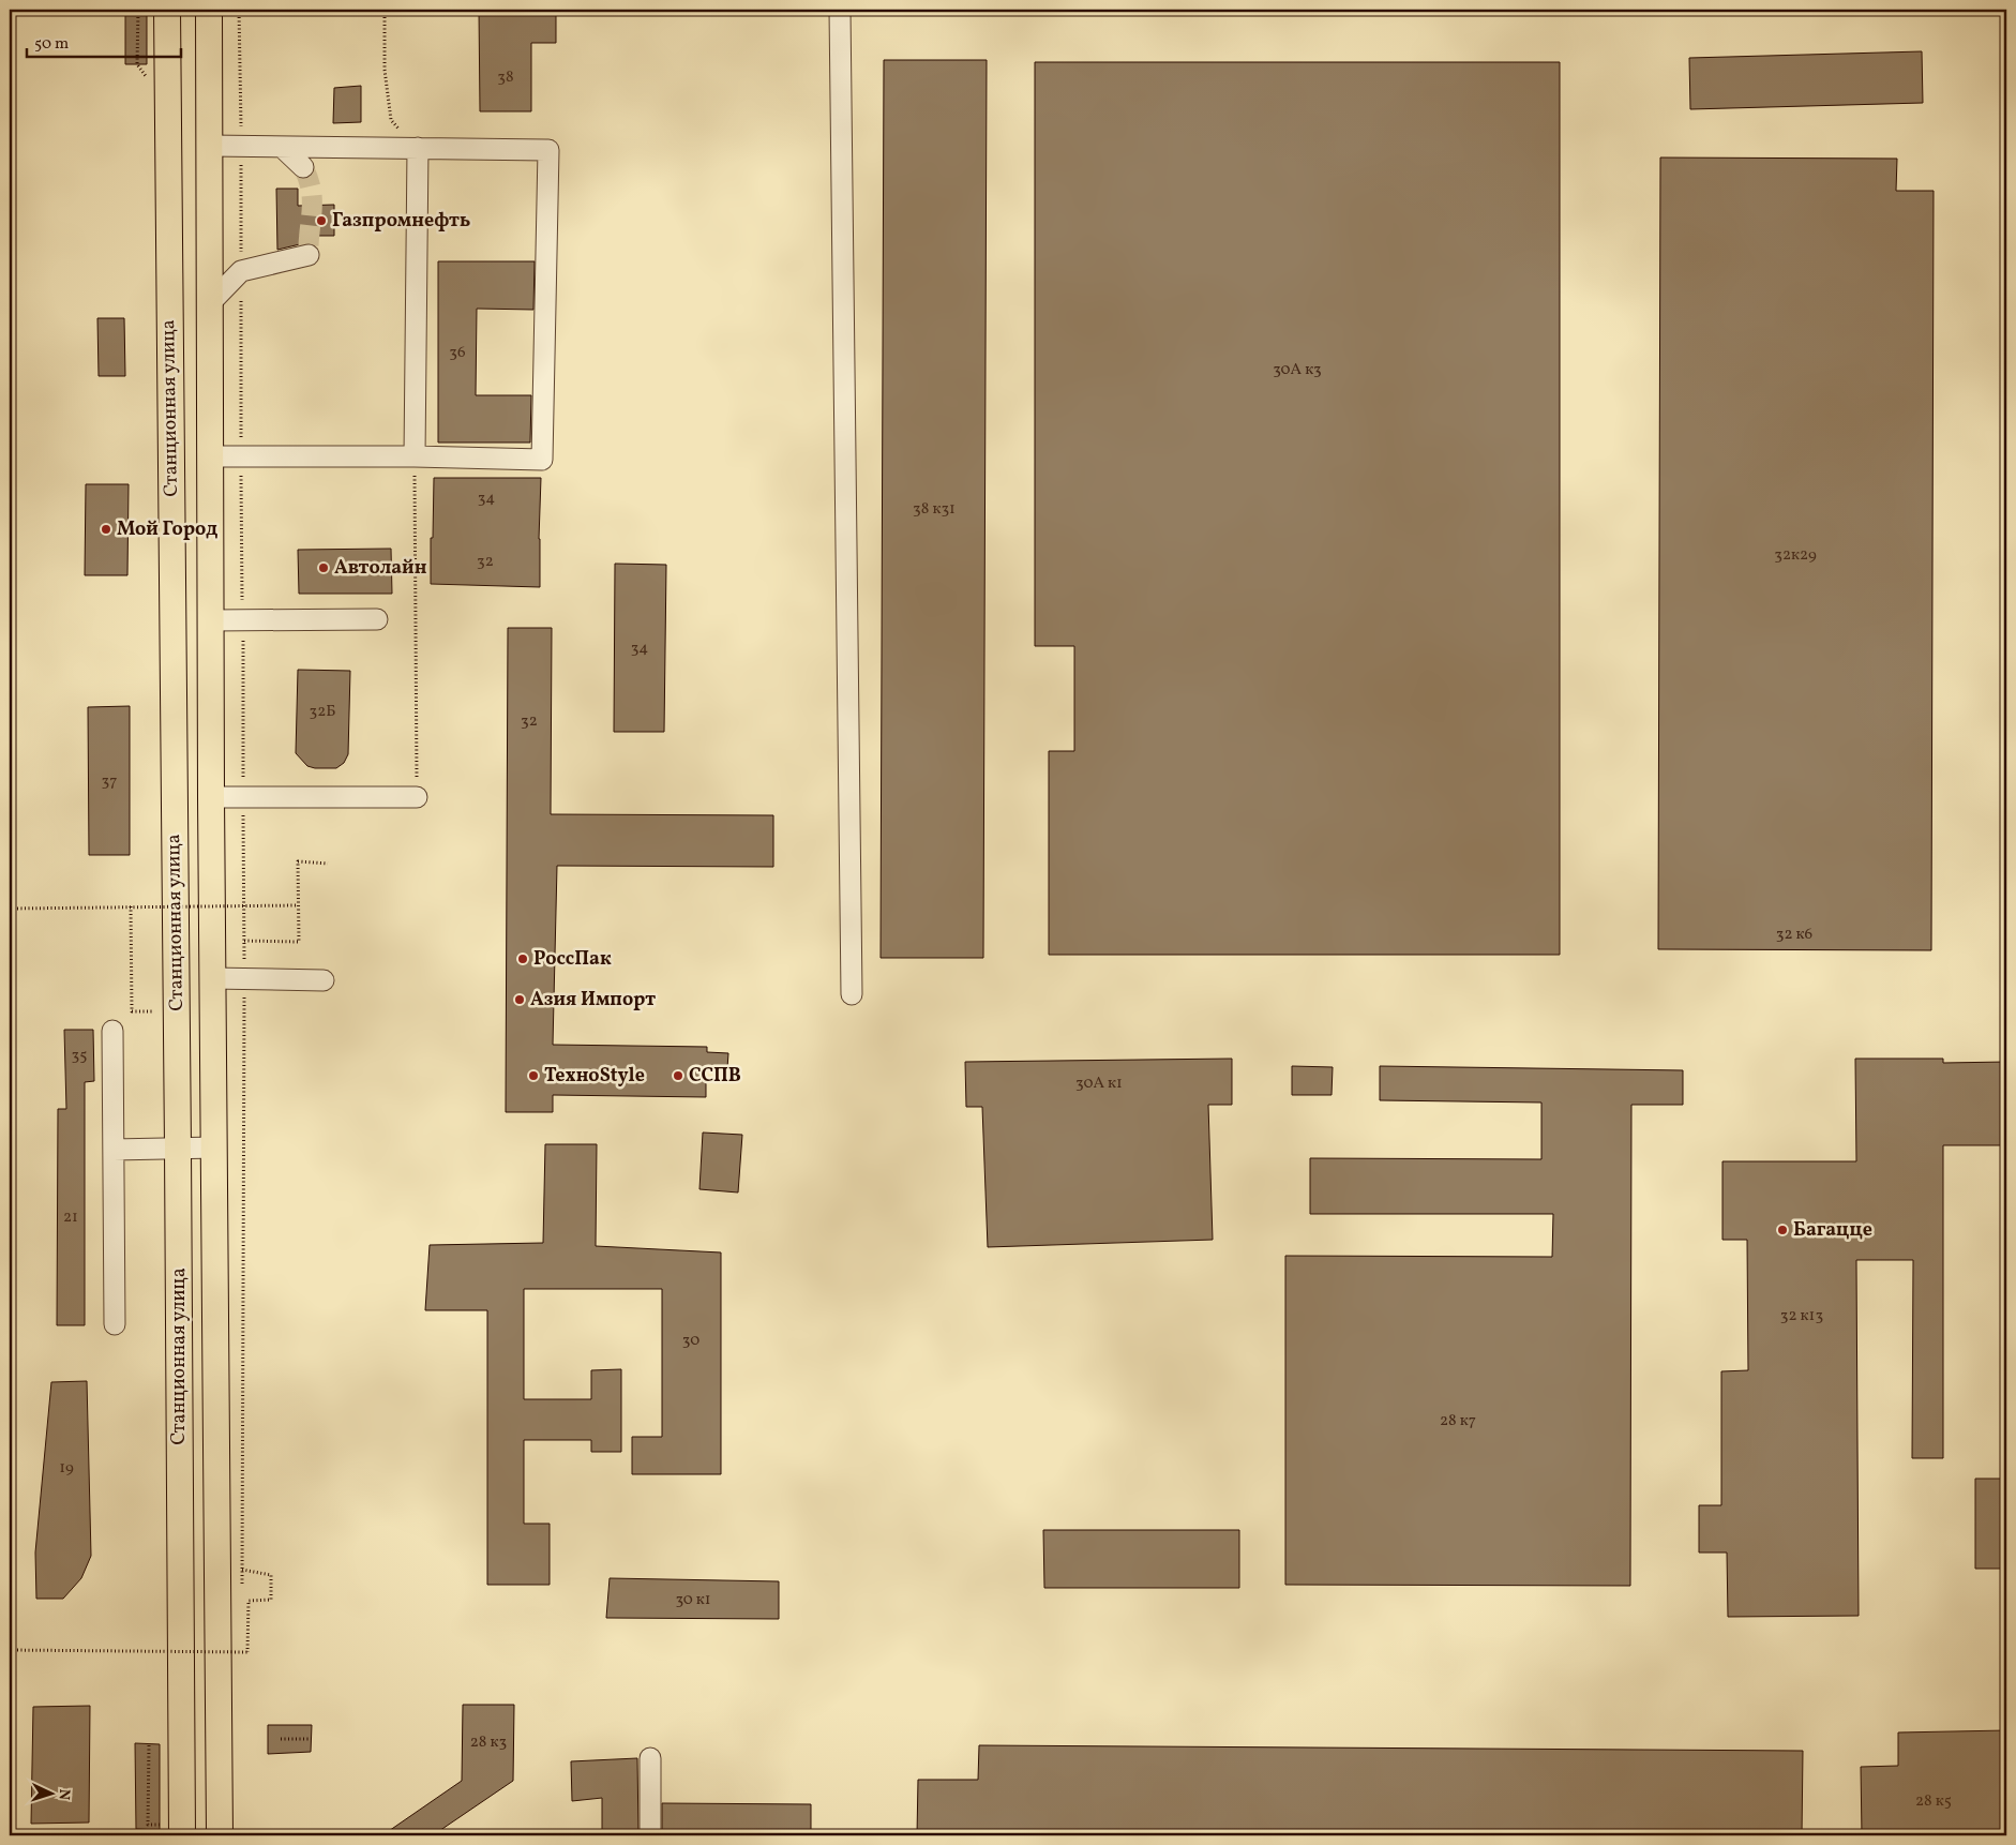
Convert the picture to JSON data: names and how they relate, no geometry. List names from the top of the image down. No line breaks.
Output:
{"streets":{"main road":["Станционная улица"]},"places":["Газпромнефть","Мой Город","Автолайн","РоссПак","Азия Импорт","ТехноStyle","ССПВ","Багацце"],"house_numbers":["38","36","30А к3","34","38 к31","32к29","32","34","32Б","32","37","32 к6","35","30А к1","21","32 к13","30","28 к7","19","30 к1","28 к3","28 к5"],"scale_bar":"50 m","north":"right"}
